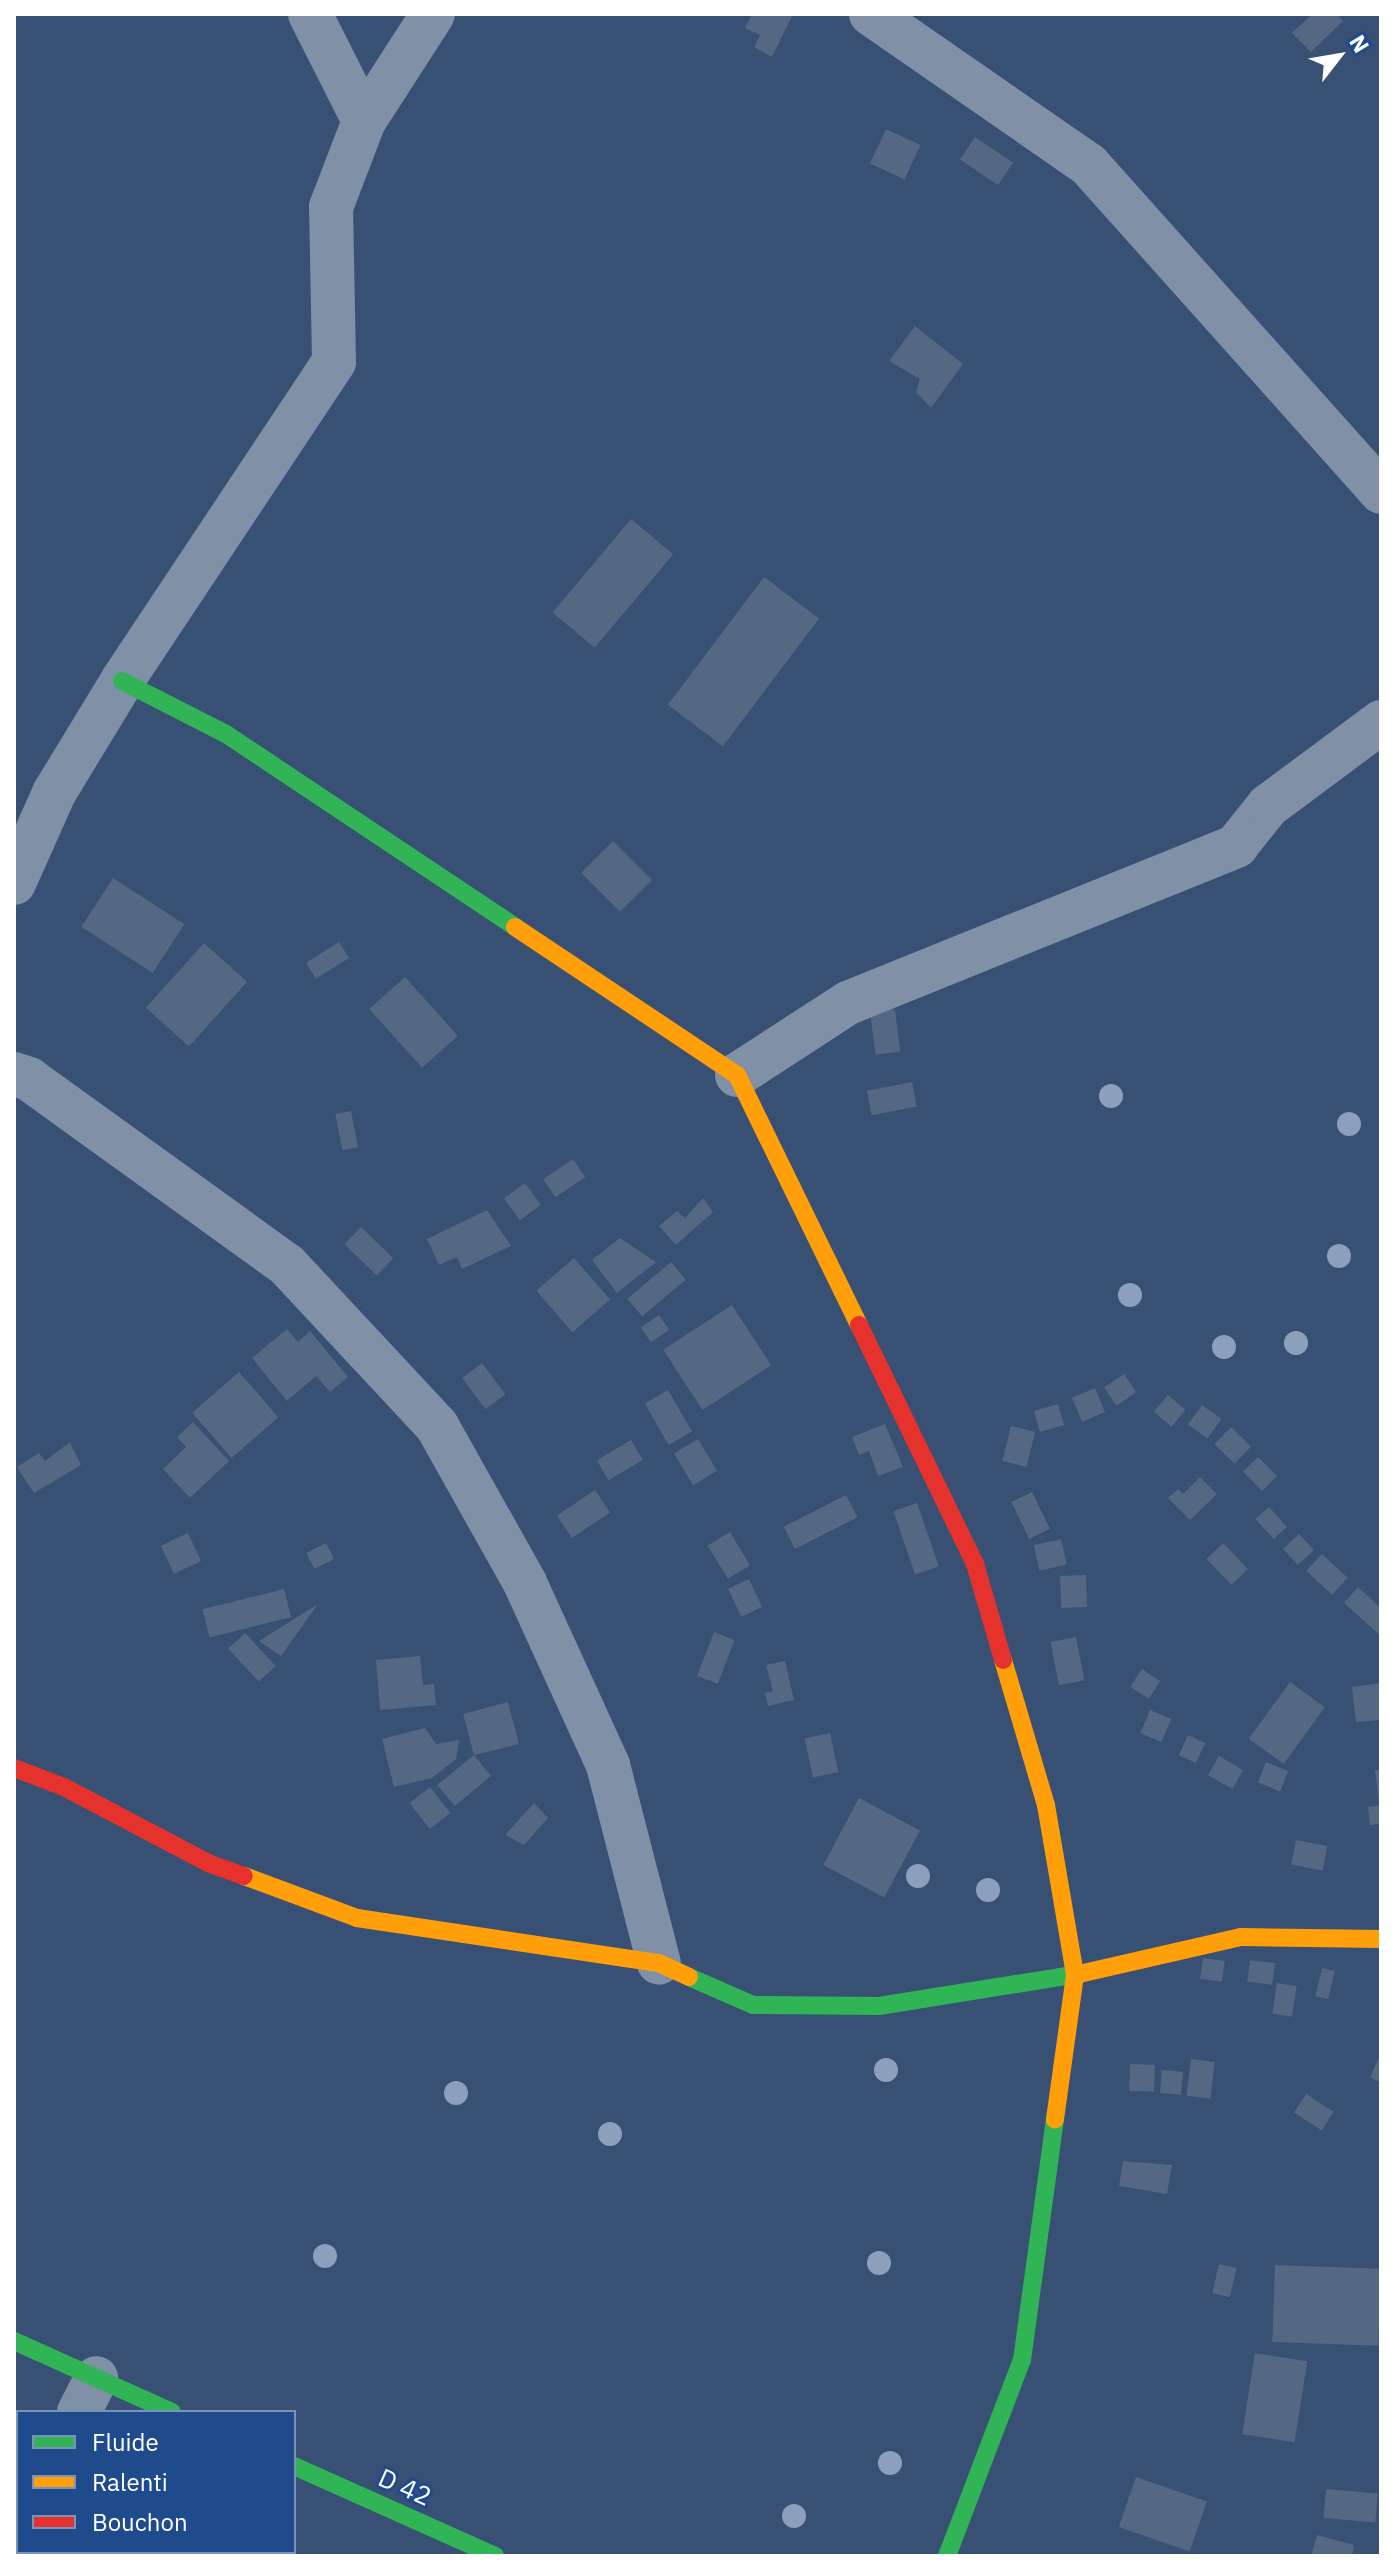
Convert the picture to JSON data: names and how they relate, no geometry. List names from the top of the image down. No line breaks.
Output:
{"streets":{"street":["D 42"]},"legend":["Fluide","Ralenti","Bouchon"],"north":"top right"}
